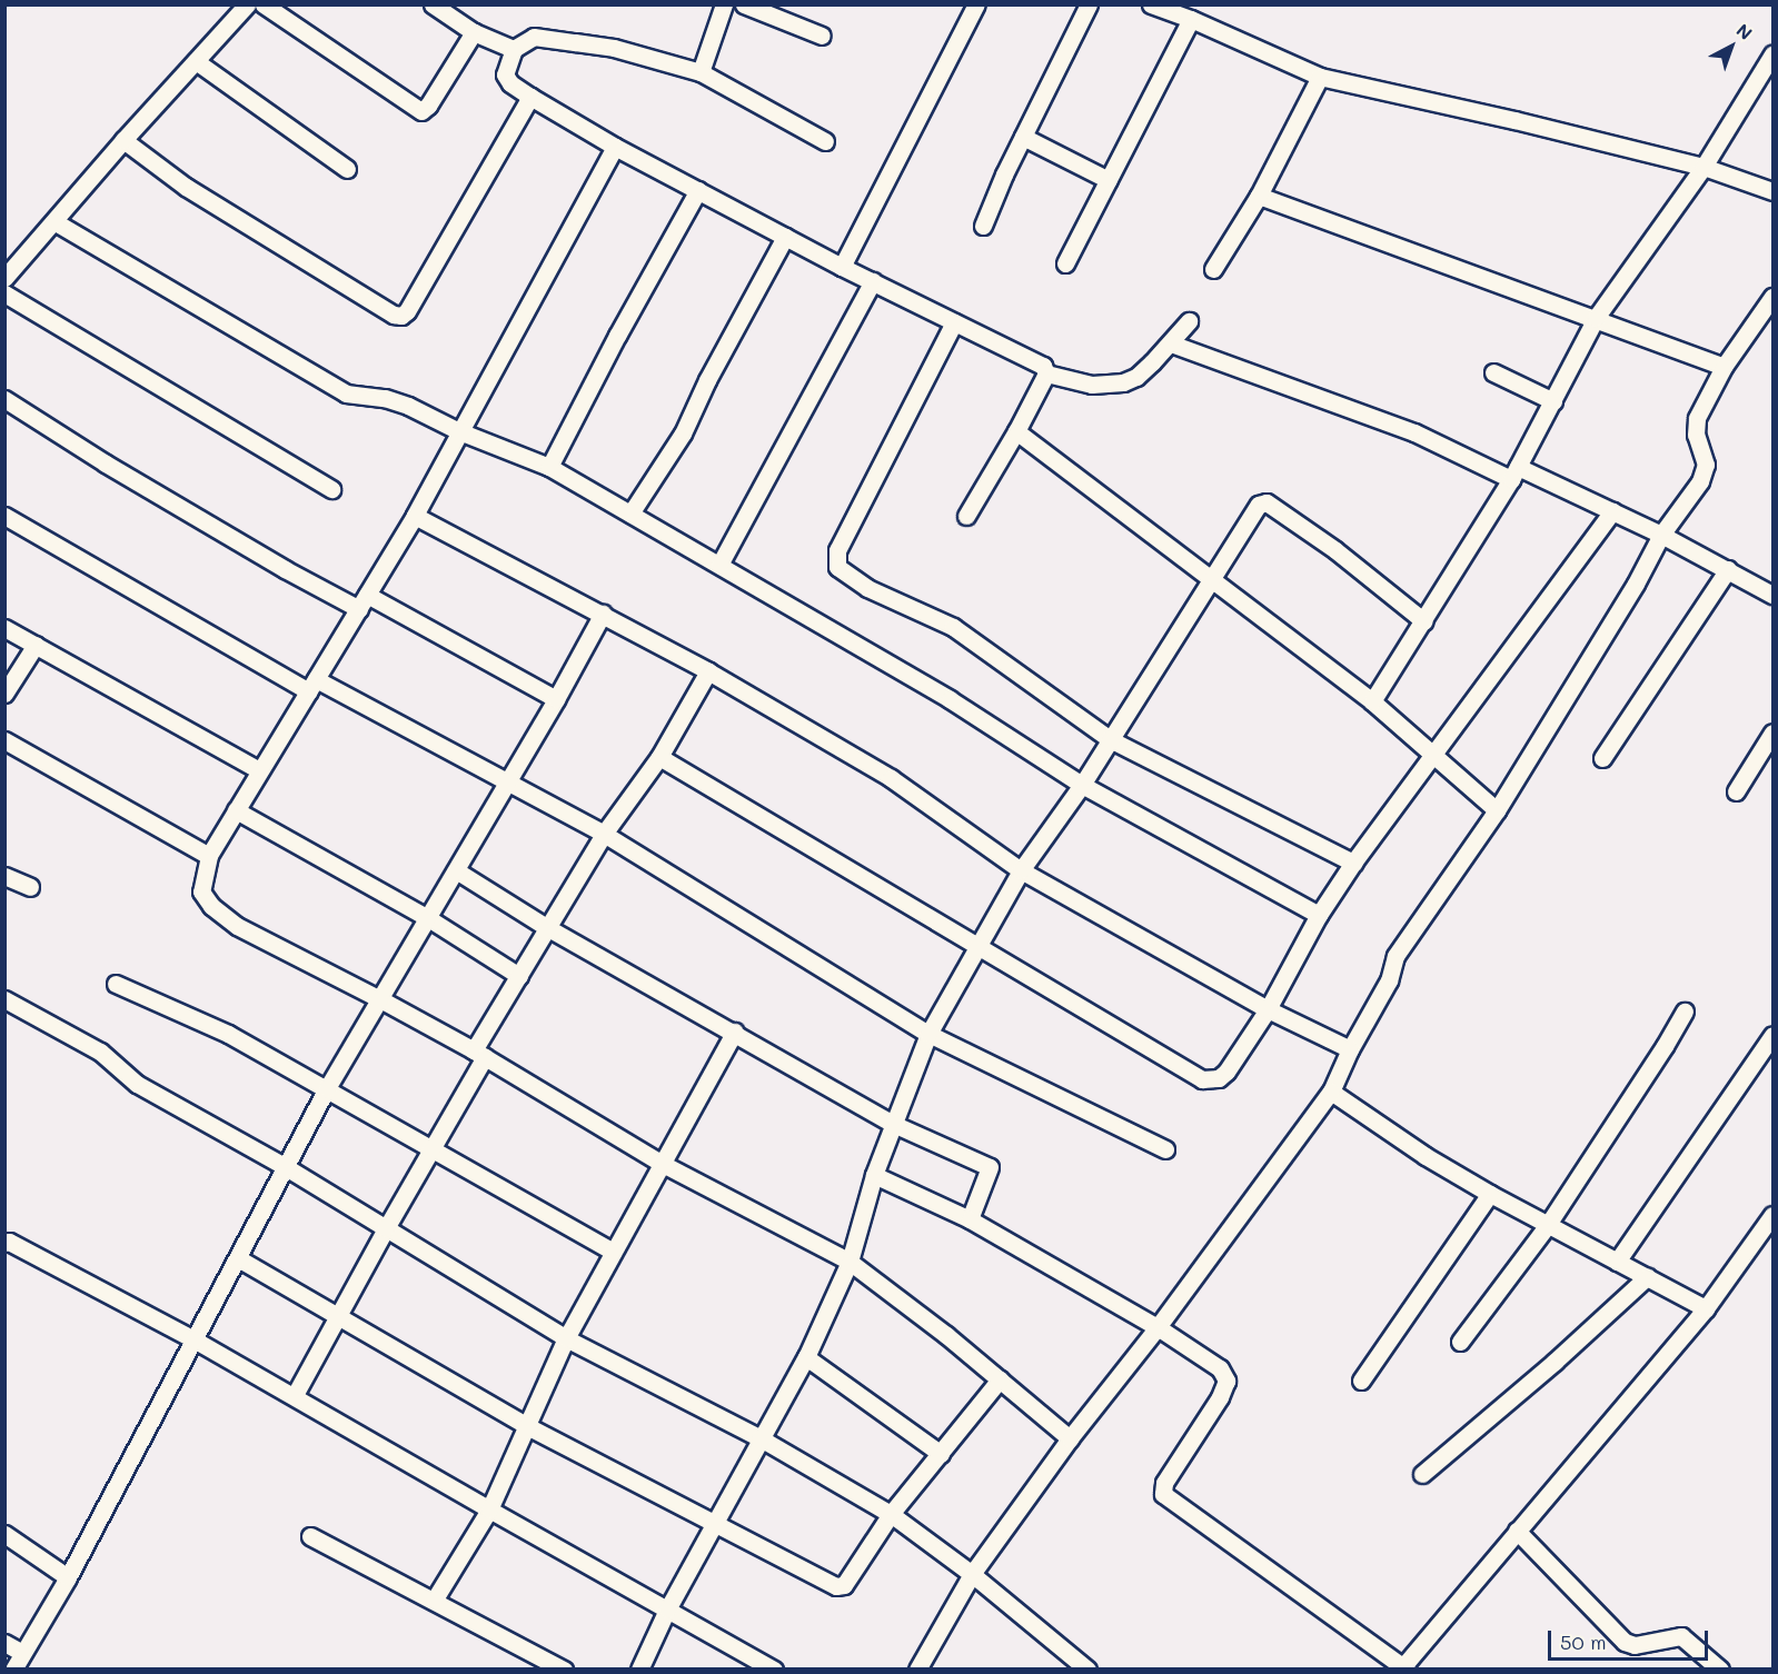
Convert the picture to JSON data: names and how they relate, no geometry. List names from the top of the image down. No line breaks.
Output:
{"scale_bar":"50 m","north":"top right"}
